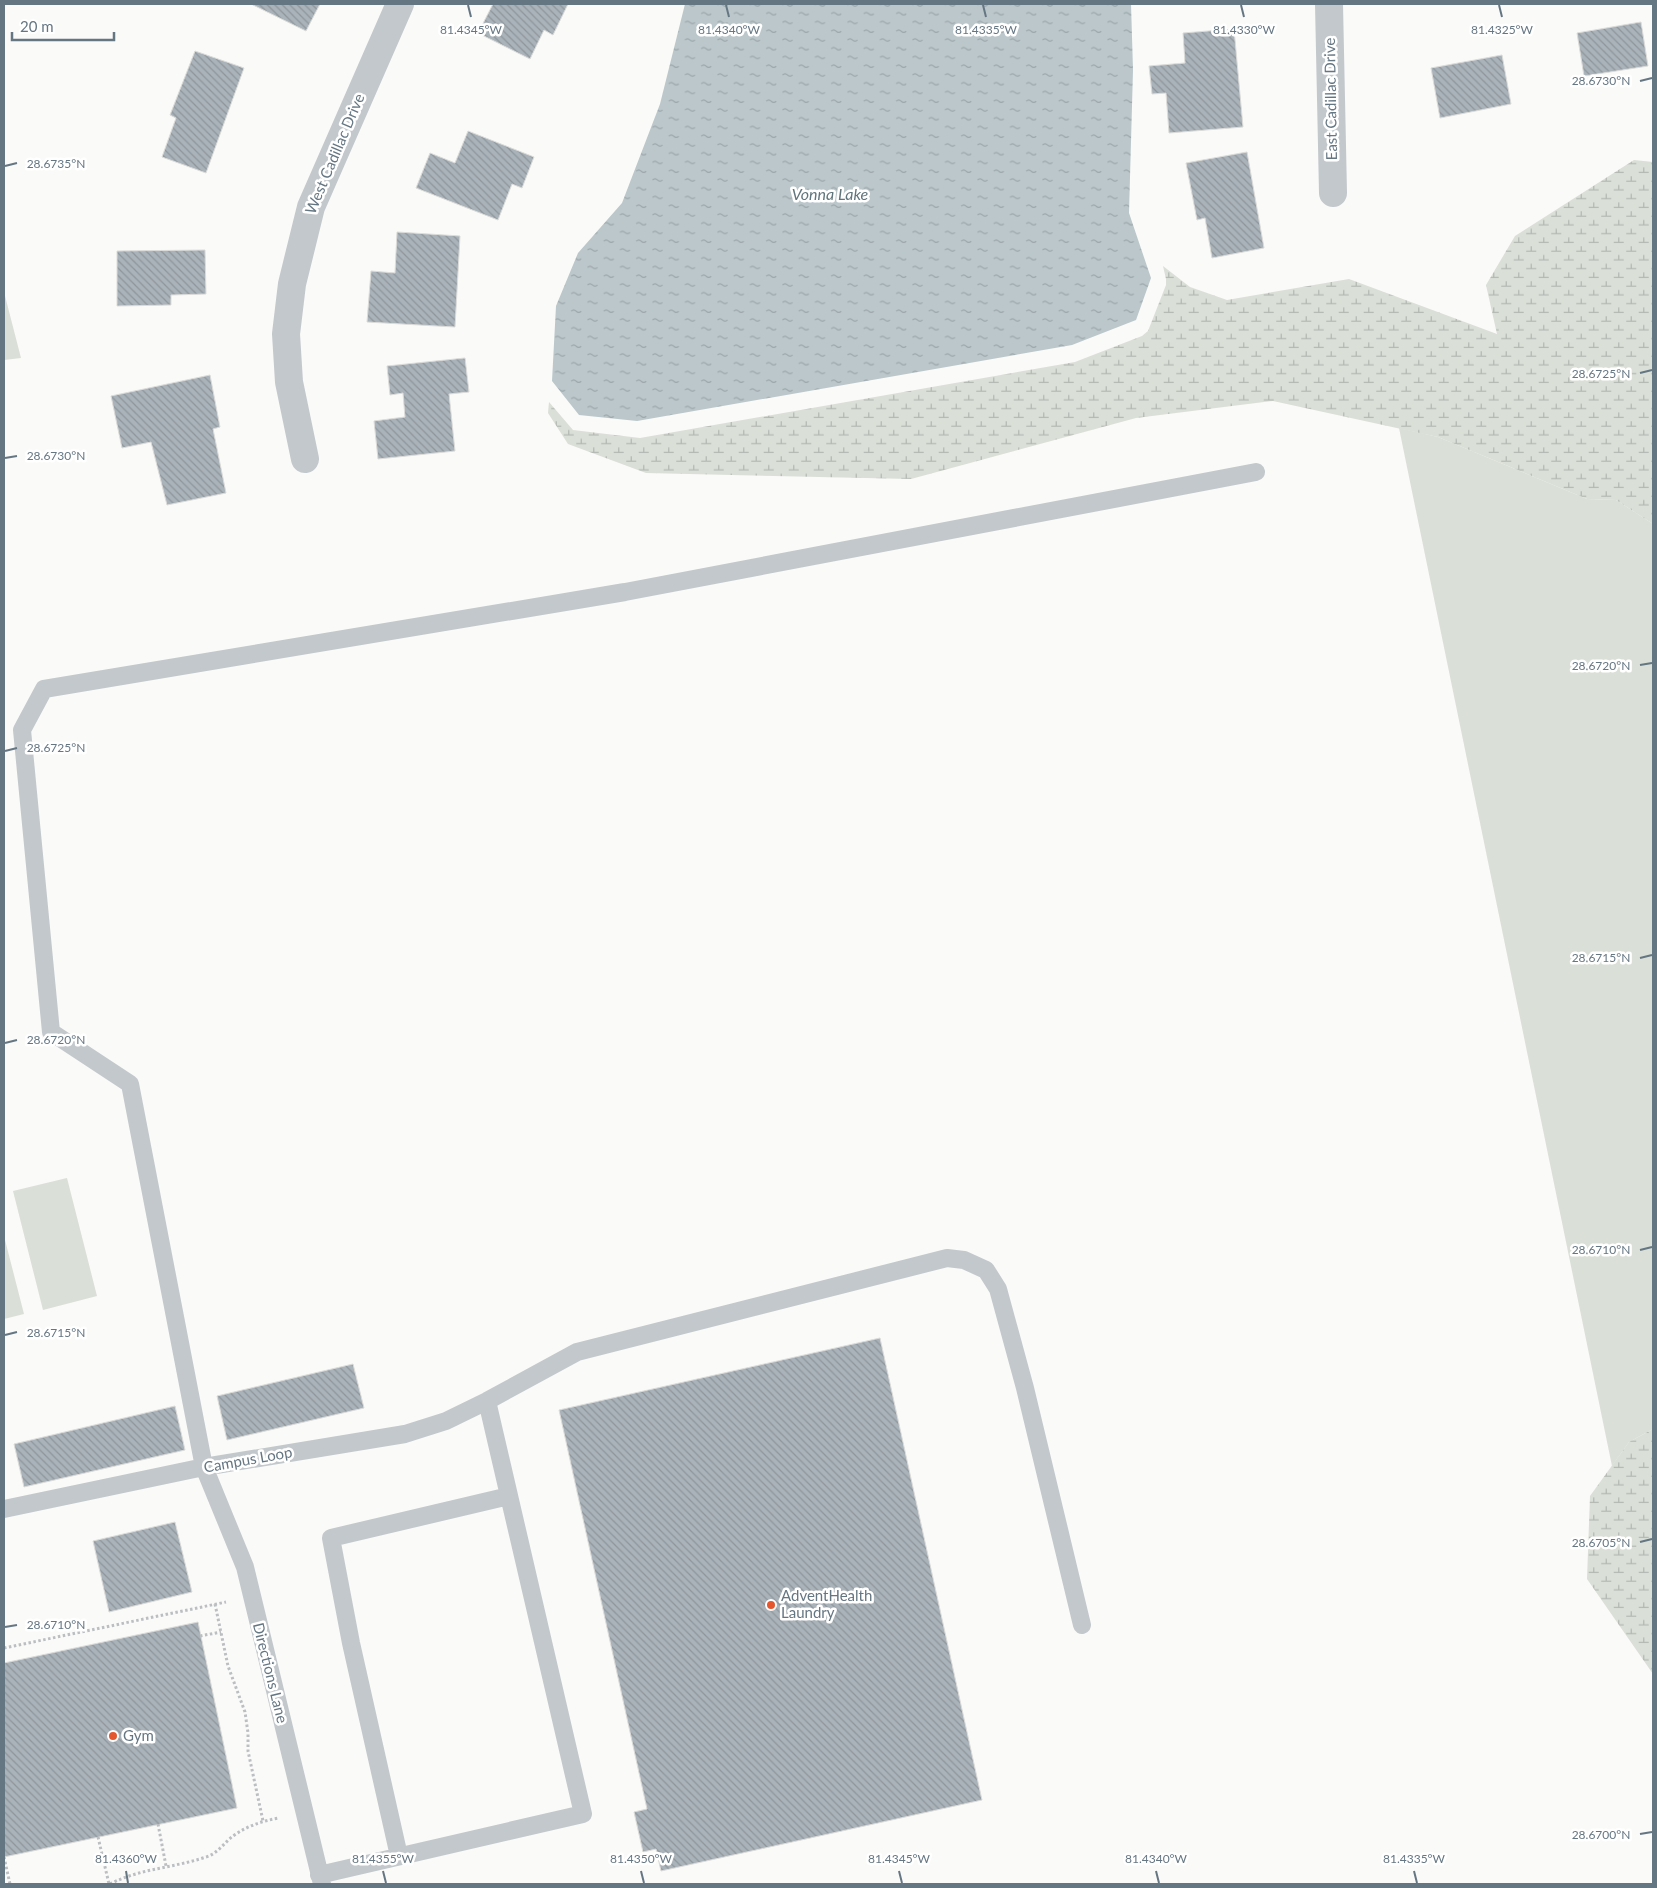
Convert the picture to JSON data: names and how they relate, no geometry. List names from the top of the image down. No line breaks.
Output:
{"streets":{"street":["East Cadillac Drive","West Cadillac Drive"],"lane":["Campus Loop","Directions Lane"]},"crossings":[["Campus Loop","Directions Lane"]],"water":["Vonna Lake"],"places":["AdventHealth Laundry","Gym"],"scale_bar":"20 m","coordinates":["81.4345°W","81.4340°W","81.4335°W","81.4330°W","81.4325°W","28.6730°N","28.6735°N","28.6725°N","28.6720°N","28.6715°N","28.6710°N","28.6705°N","28.6700°N","81.4360°W","81.4355°W","81.4350°W"]}
